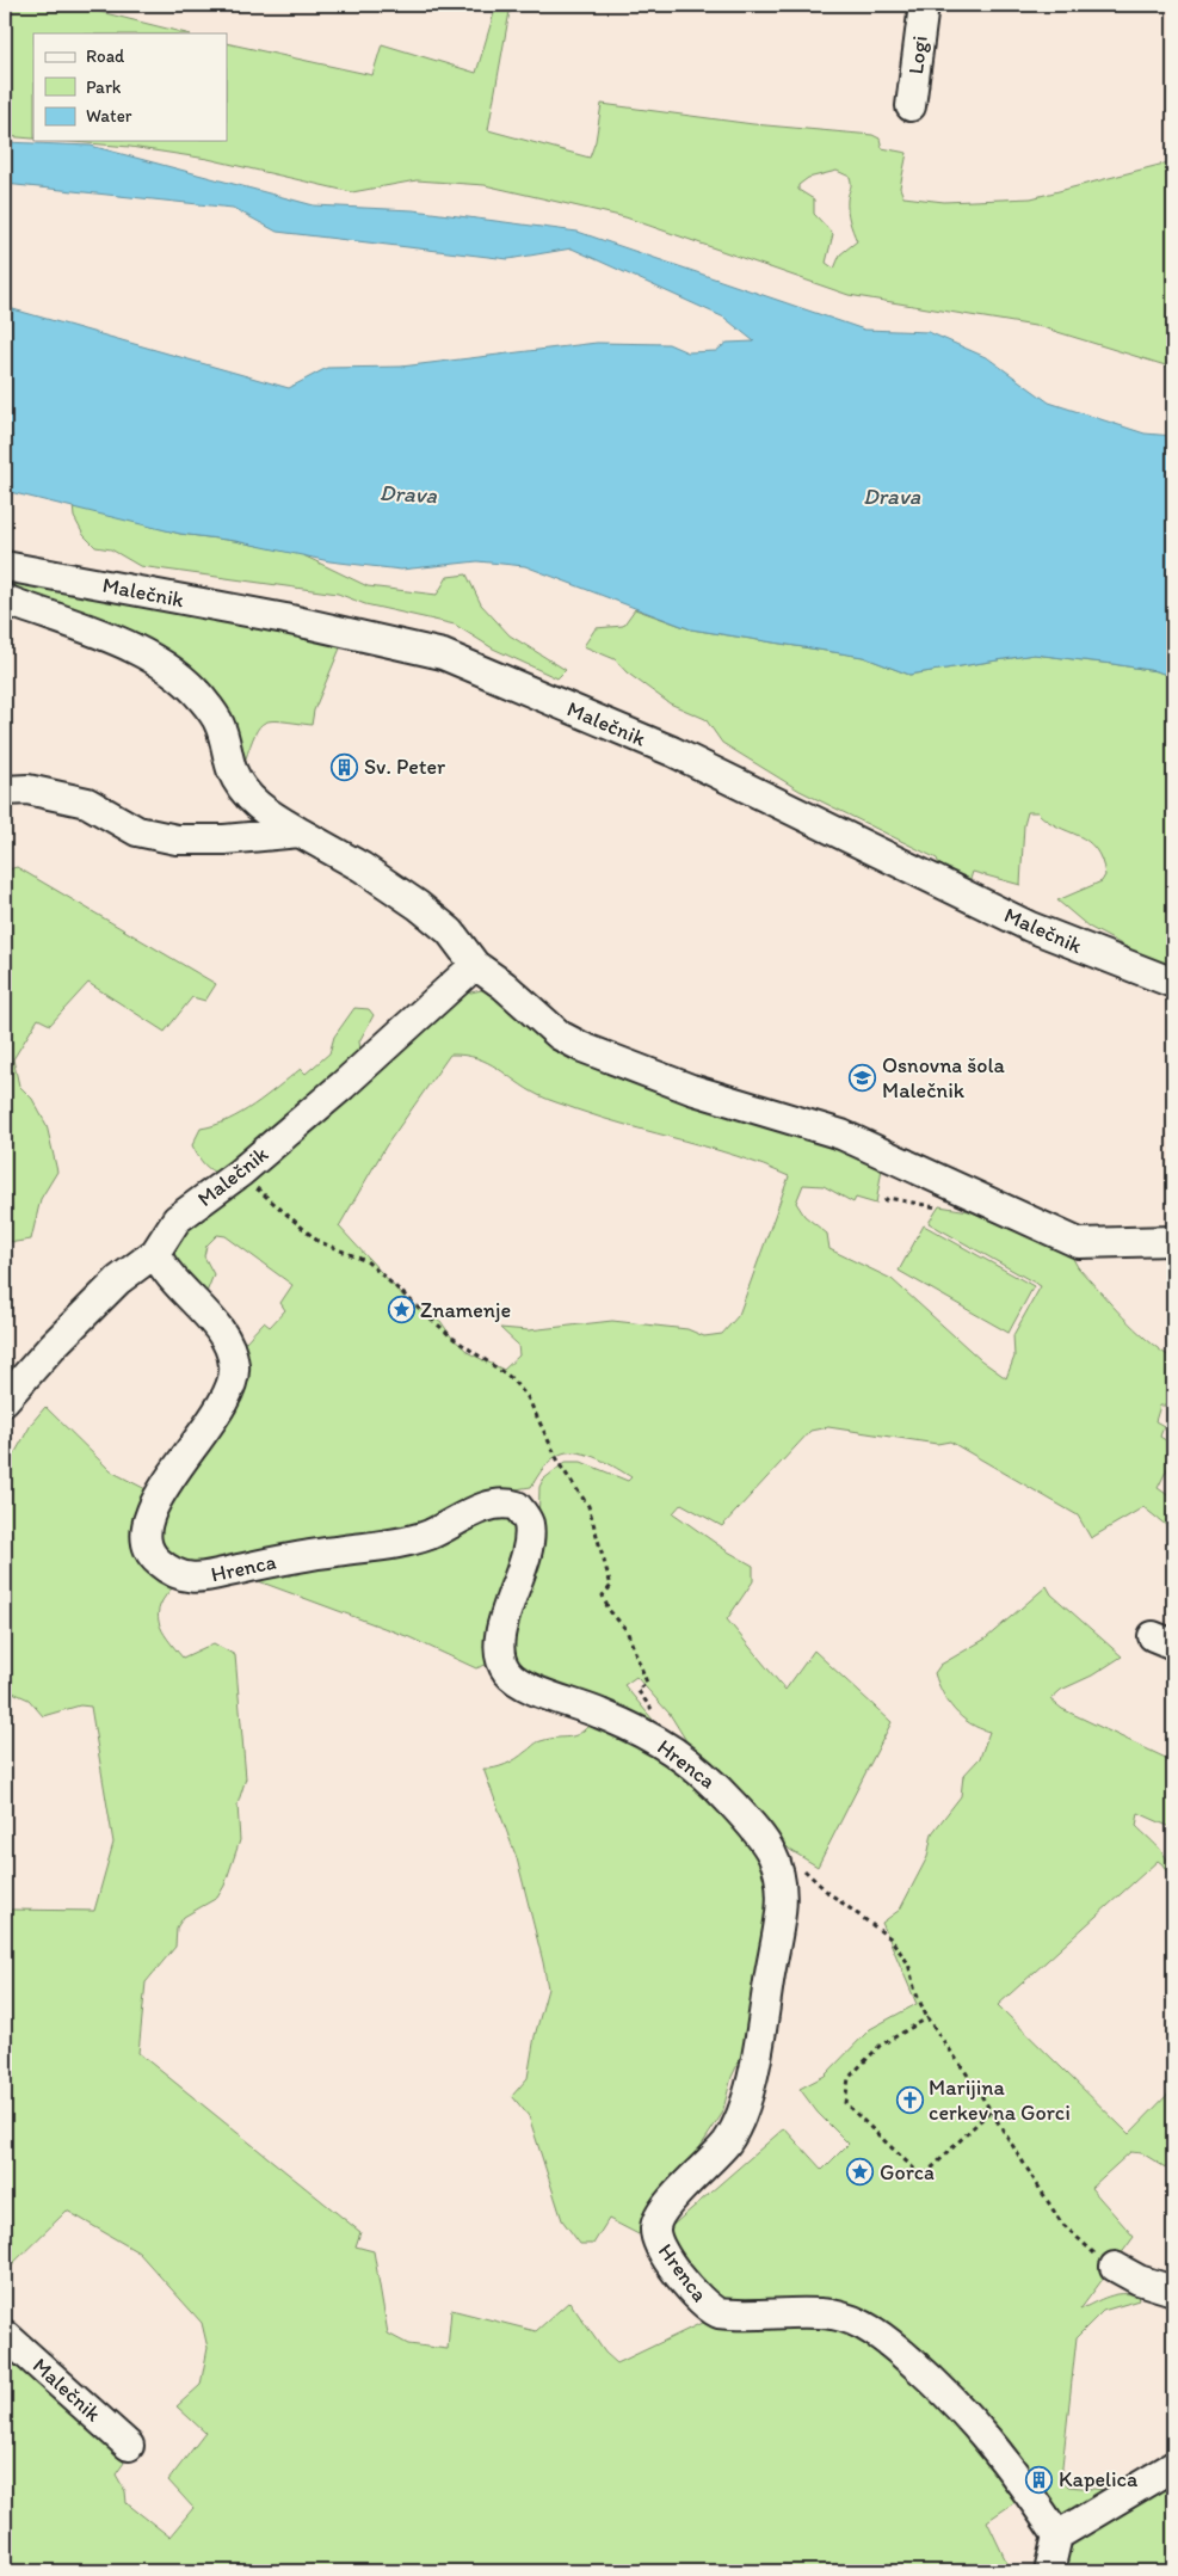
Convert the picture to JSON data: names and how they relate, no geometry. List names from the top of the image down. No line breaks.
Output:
{"streets":{"street":["Logi","Malečnik","Hrenca"]},"crossings":[["Malečnik","Hrenca"]],"water":["Drava"],"places":{"building":["Sv. Peter","Kapelica"],"school or university":["Osnovna šola Malečnik"],"place":["Znamenje","Gorca"],"church":["Marijina cerkev na Gorci"]},"legend":["Road","Park","Water"]}
